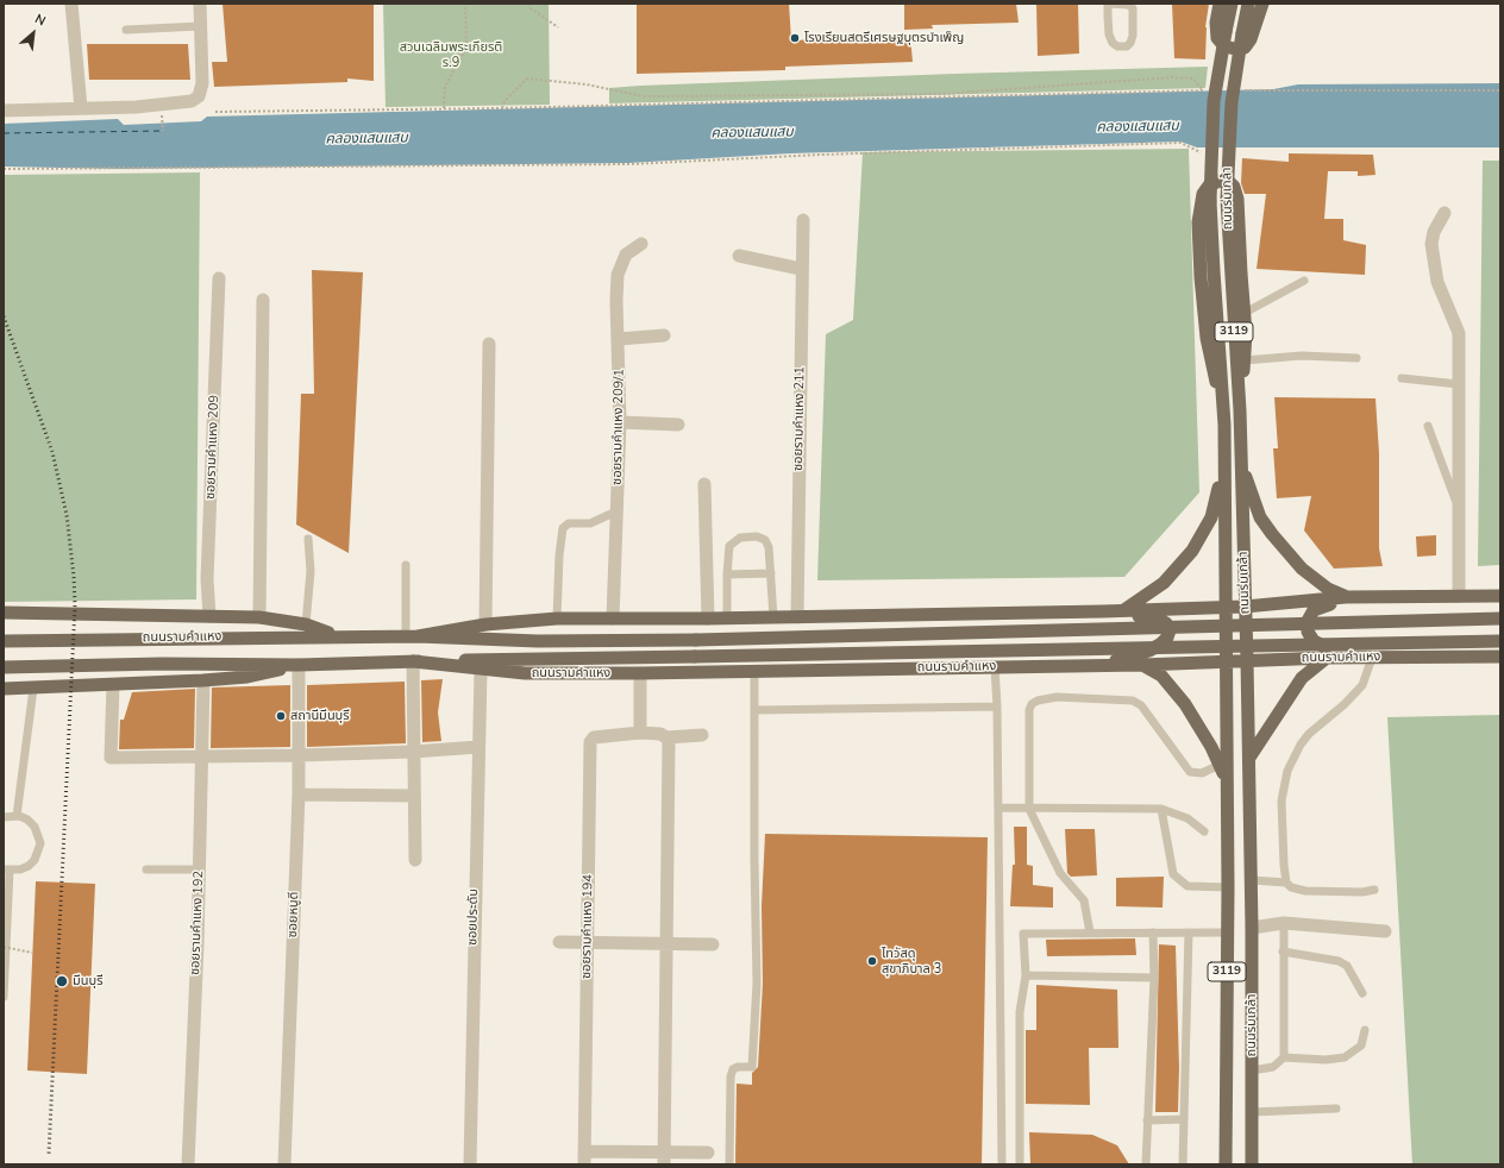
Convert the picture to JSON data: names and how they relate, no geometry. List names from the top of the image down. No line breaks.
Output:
{"streets":{"main road":["ถนนร่มเกล้า","3119","ถนนรามคำแหง"],"street":["ซอยรามคำแหง 211","ซอยรามคำแหง 209/1","ซอยรามคำแหง 209","ซอยหนูดี","ซอยประดับ","ซอยรามคำแหง 192","ซอยรามคำแหง 194"]},"crossings":[["ถนนร่มเกล้า","ถนนรามคำแหง"],["ซอยรามคำแหง 211","ถนนรามคำแหง"],["ซอยรามคำแหง 209/1","ถนนรามคำแหง"],["ถนนรามคำแหง","ซอยหนูดี"],["ถนนรามคำแหง","ซอยประดับ"]],"water":["คลองแสนแสบ"],"parks":["สวนเฉลิมพระเกียรติ ร.9"],"places":["โรงเรียนสตรีเศรษฐบุตรบำเพ็ญ","สถานีมีนบุรี","ไทวัสดุ สุขาภิบาล 3","มีนบุรี"],"north":"top right"}
